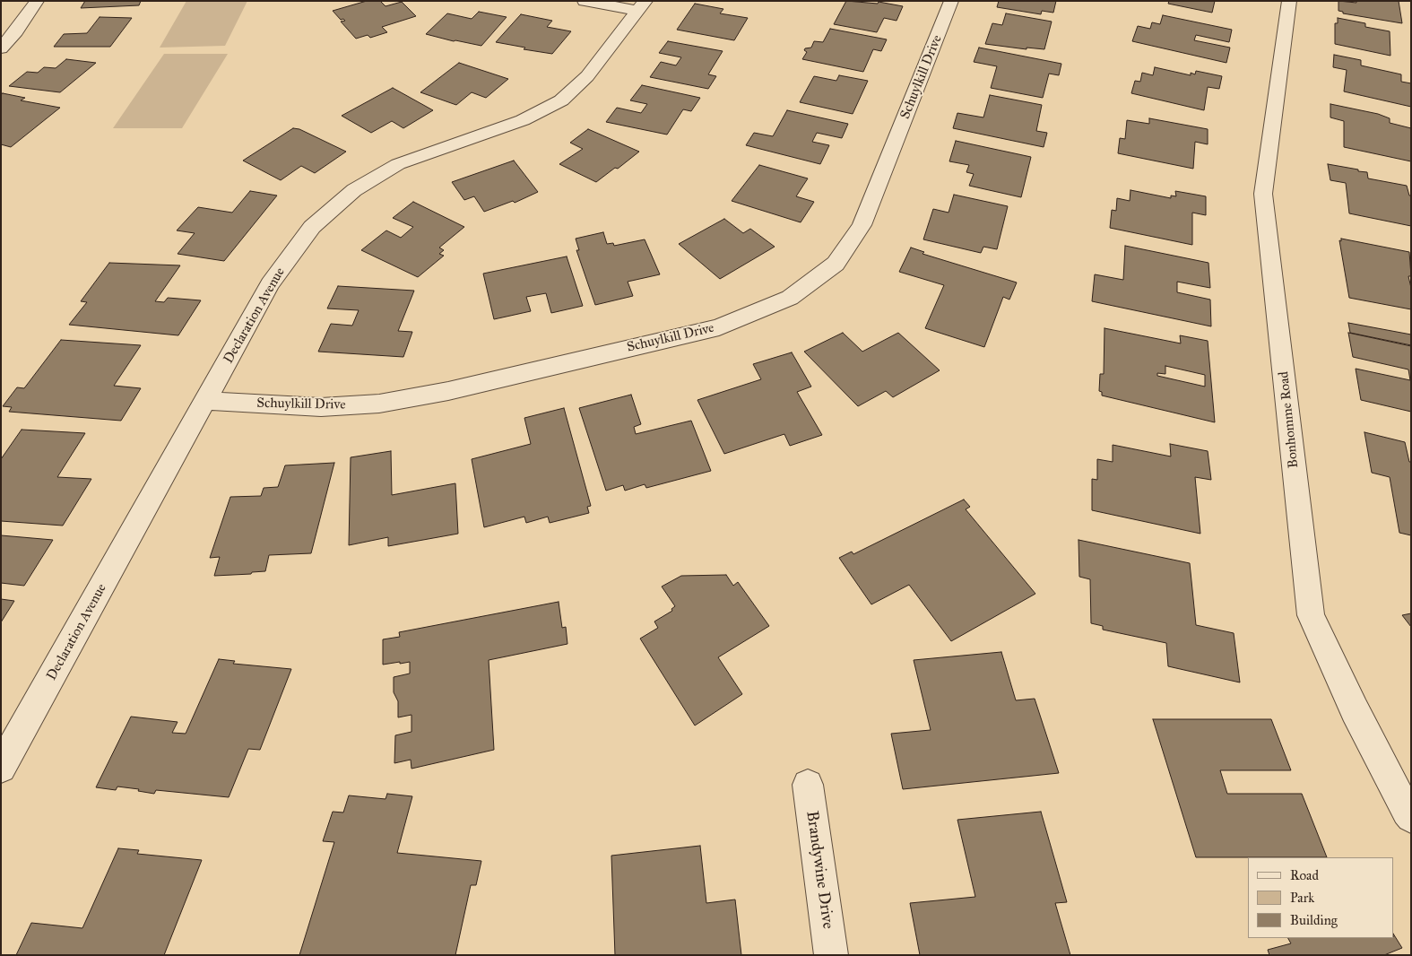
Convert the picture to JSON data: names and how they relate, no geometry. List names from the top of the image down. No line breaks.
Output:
{"streets":{"street":["Schuylkill Drive","Declaration Avenue","Bonhomme Road","Brandywine Drive"]},"crossings":[["Schuylkill Drive","Declaration Avenue"]],"legend":["Road","Park","Building"]}
